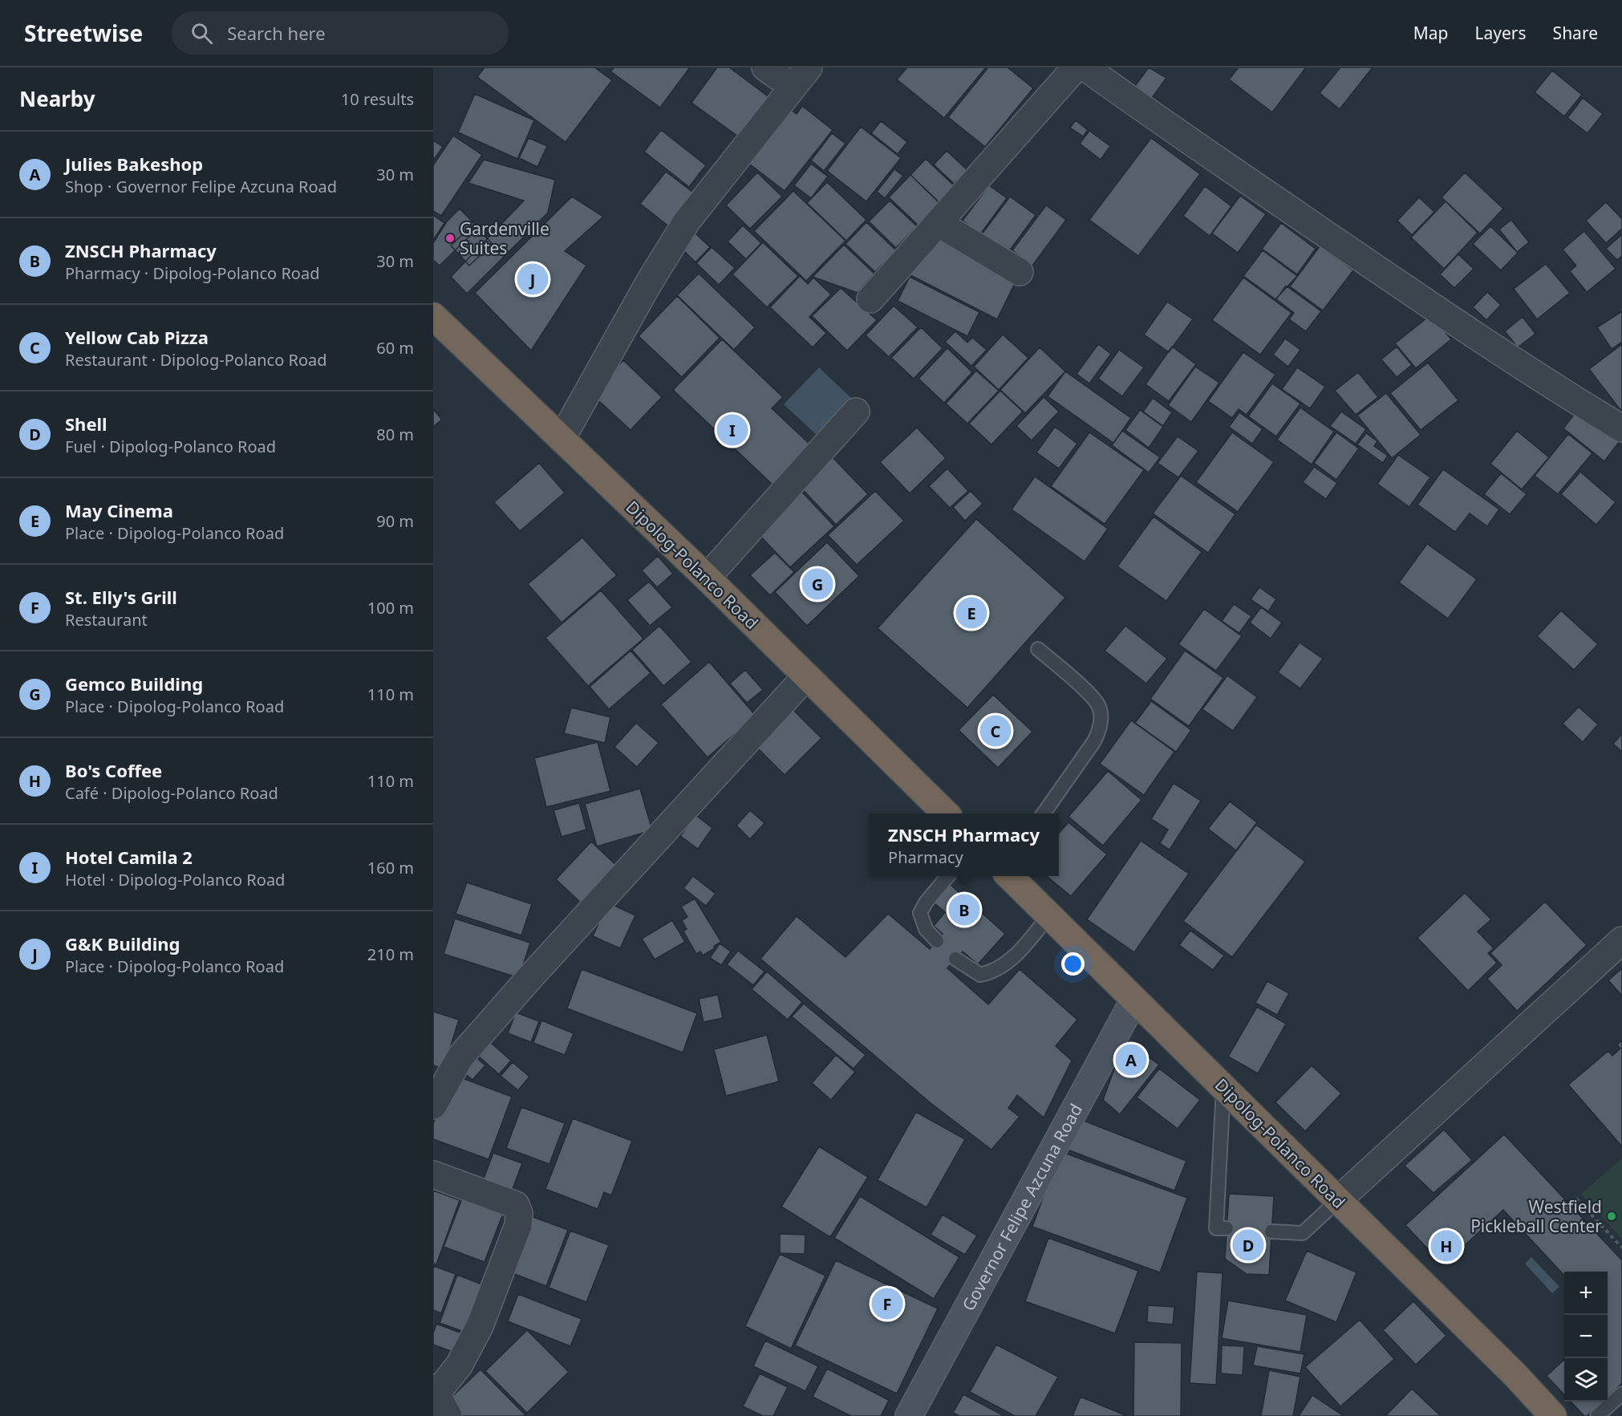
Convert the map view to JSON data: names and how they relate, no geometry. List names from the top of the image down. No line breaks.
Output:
{"streets":{"highway":["Dipolog-Polanco Road"],"street":["Governor Felipe Azcuna Road"]},"crossings":[["Dipolog-Polanco Road","Governor Felipe Azcuna Road"]],"places":["Gardenville Suites","Westfield Pickleball Center"],"page":{"header":"Streetwise","search":"Search here","nav":["Map","Layers","Share"],"heading":["Nearby","10 results"],"list":[{"mark":"A","name":"Julies Bakeshop","note":"Shop · Governor Felipe Azcuna Road","value":"30 m"},{"mark":"B","name":"ZNSCH Pharmacy","note":"Pharmacy · Dipolog-Polanco Road","value":"30 m"},{"mark":"C","name":"Yellow Cab Pizza","note":"Restaurant · Dipolog-Polanco Road","value":"60 m"},{"mark":"D","name":"Shell","note":"Fuel · Dipolog-Polanco Road","value":"80 m"},{"mark":"E","name":"May Cinema","note":"Place · Dipolog-Polanco Road","value":"90 m"},{"mark":"F","name":"St. Elly's Grill","note":"Restaurant","value":"100 m"},{"mark":"G","name":"Gemco Building","note":"Place · Dipolog-Polanco Road","value":"110 m"},{"mark":"H","name":"Bo's Coffee","note":"Café · Dipolog-Polanco Road","value":"110 m"},{"mark":"I","name":"Hotel Camila 2","note":"Hotel · Dipolog-Polanco Road","value":"160 m"},{"mark":"J","name":"G&K Building","note":"Place · Dipolog-Polanco Road","value":"210 m"}],"pins":["J","I","G","E","C","B","A","D","H","F"],"popup":["ZNSCH Pharmacy","Pharmacy"],"map_buttons":["+","−"]}}
